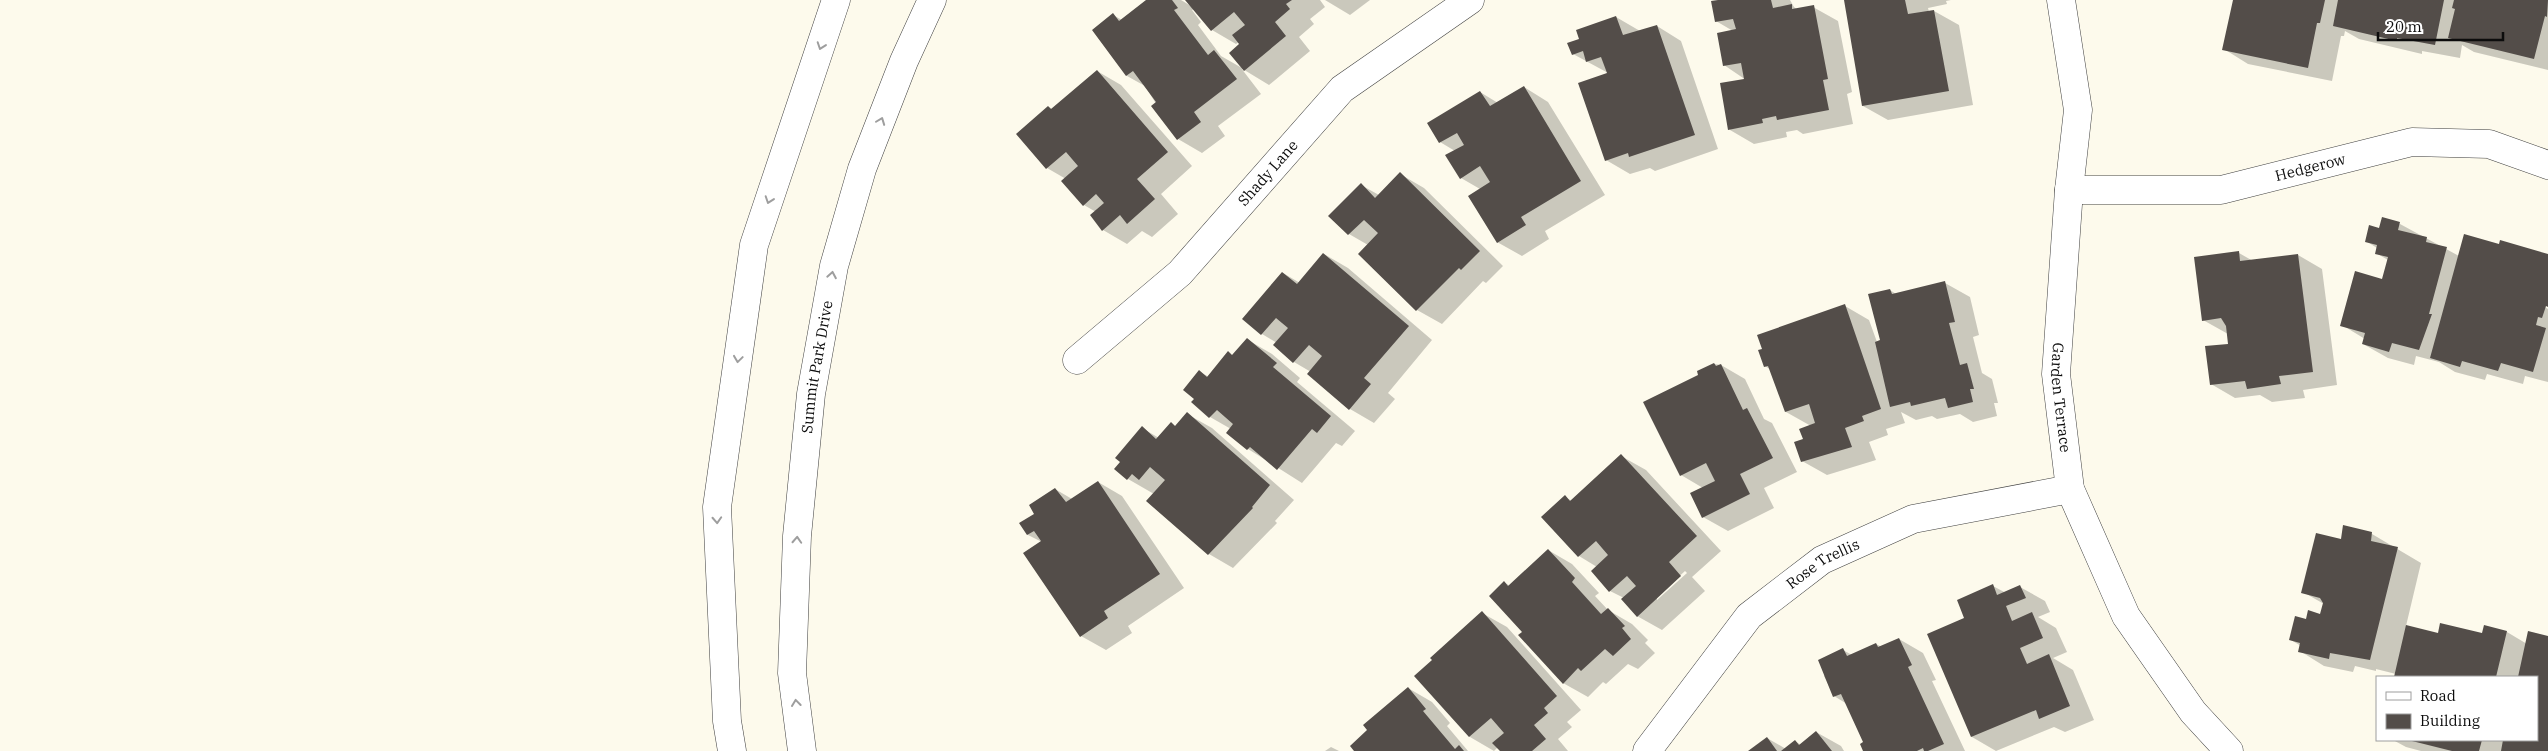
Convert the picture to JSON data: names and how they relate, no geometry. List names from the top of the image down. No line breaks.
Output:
{"streets":{"street":["Hedgerow","Shady Lane","Summit Park Drive","Garden Terrace","Rose Trellis"]},"crossings":[["Hedgerow","Garden Terrace"],["Garden Terrace","Rose Trellis"]],"legend":["Road","Building"],"scale_bar":"20 m"}
